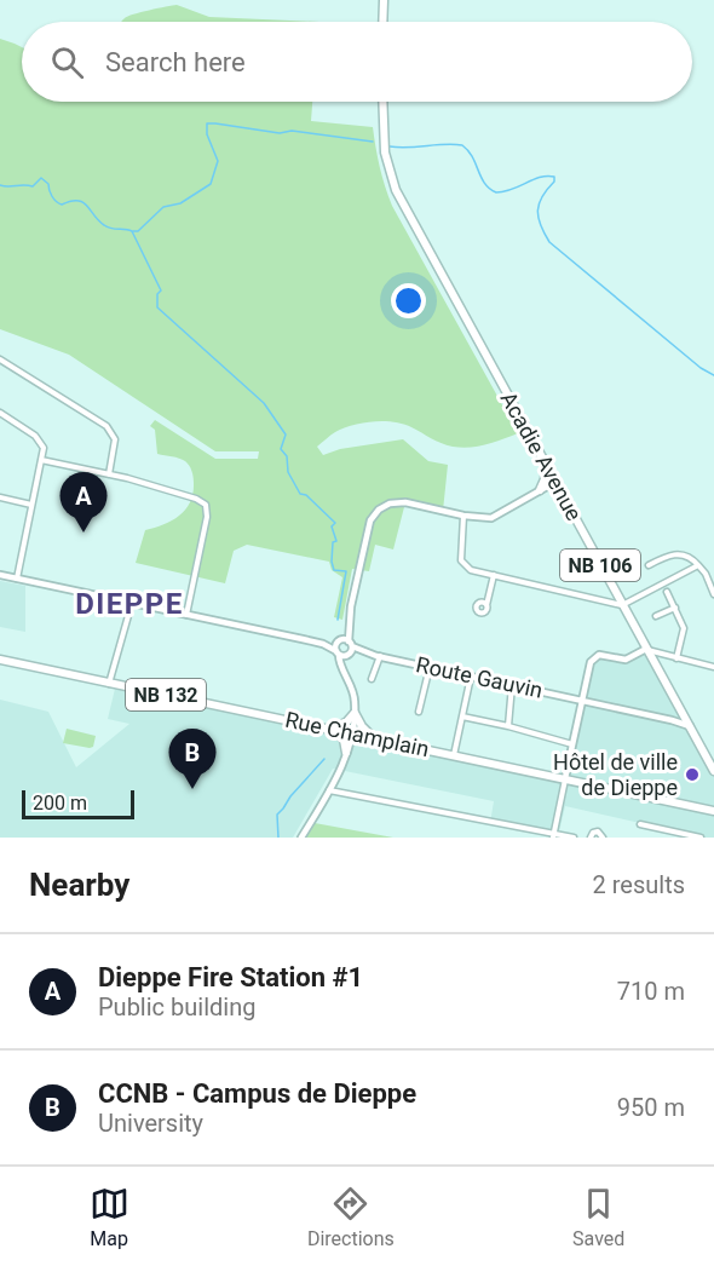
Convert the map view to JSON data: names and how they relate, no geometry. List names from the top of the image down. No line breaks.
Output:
{"streets":{"main road":["Acadie Avenue","NB 106","NB 132","Rue Champlain"],"street":["Route Gauvin"]},"crossings":[["Acadie Avenue","Route Gauvin"]],"districts":["DIEPPE"],"places":["Hôtel de ville de Dieppe"],"scale_bar":"200 m","page":{"search":"Search here","pins":["A","B"],"scale":"200 m","heading":["Nearby","2 results"],"list":[{"mark":"A","name":"Dieppe Fire Station #1","note":"Public building","value":"710 m"},{"mark":"B","name":"CCNB - Campus de Dieppe","note":"University","value":"950 m"}],"nav":["Map","Directions","Saved"]}}
